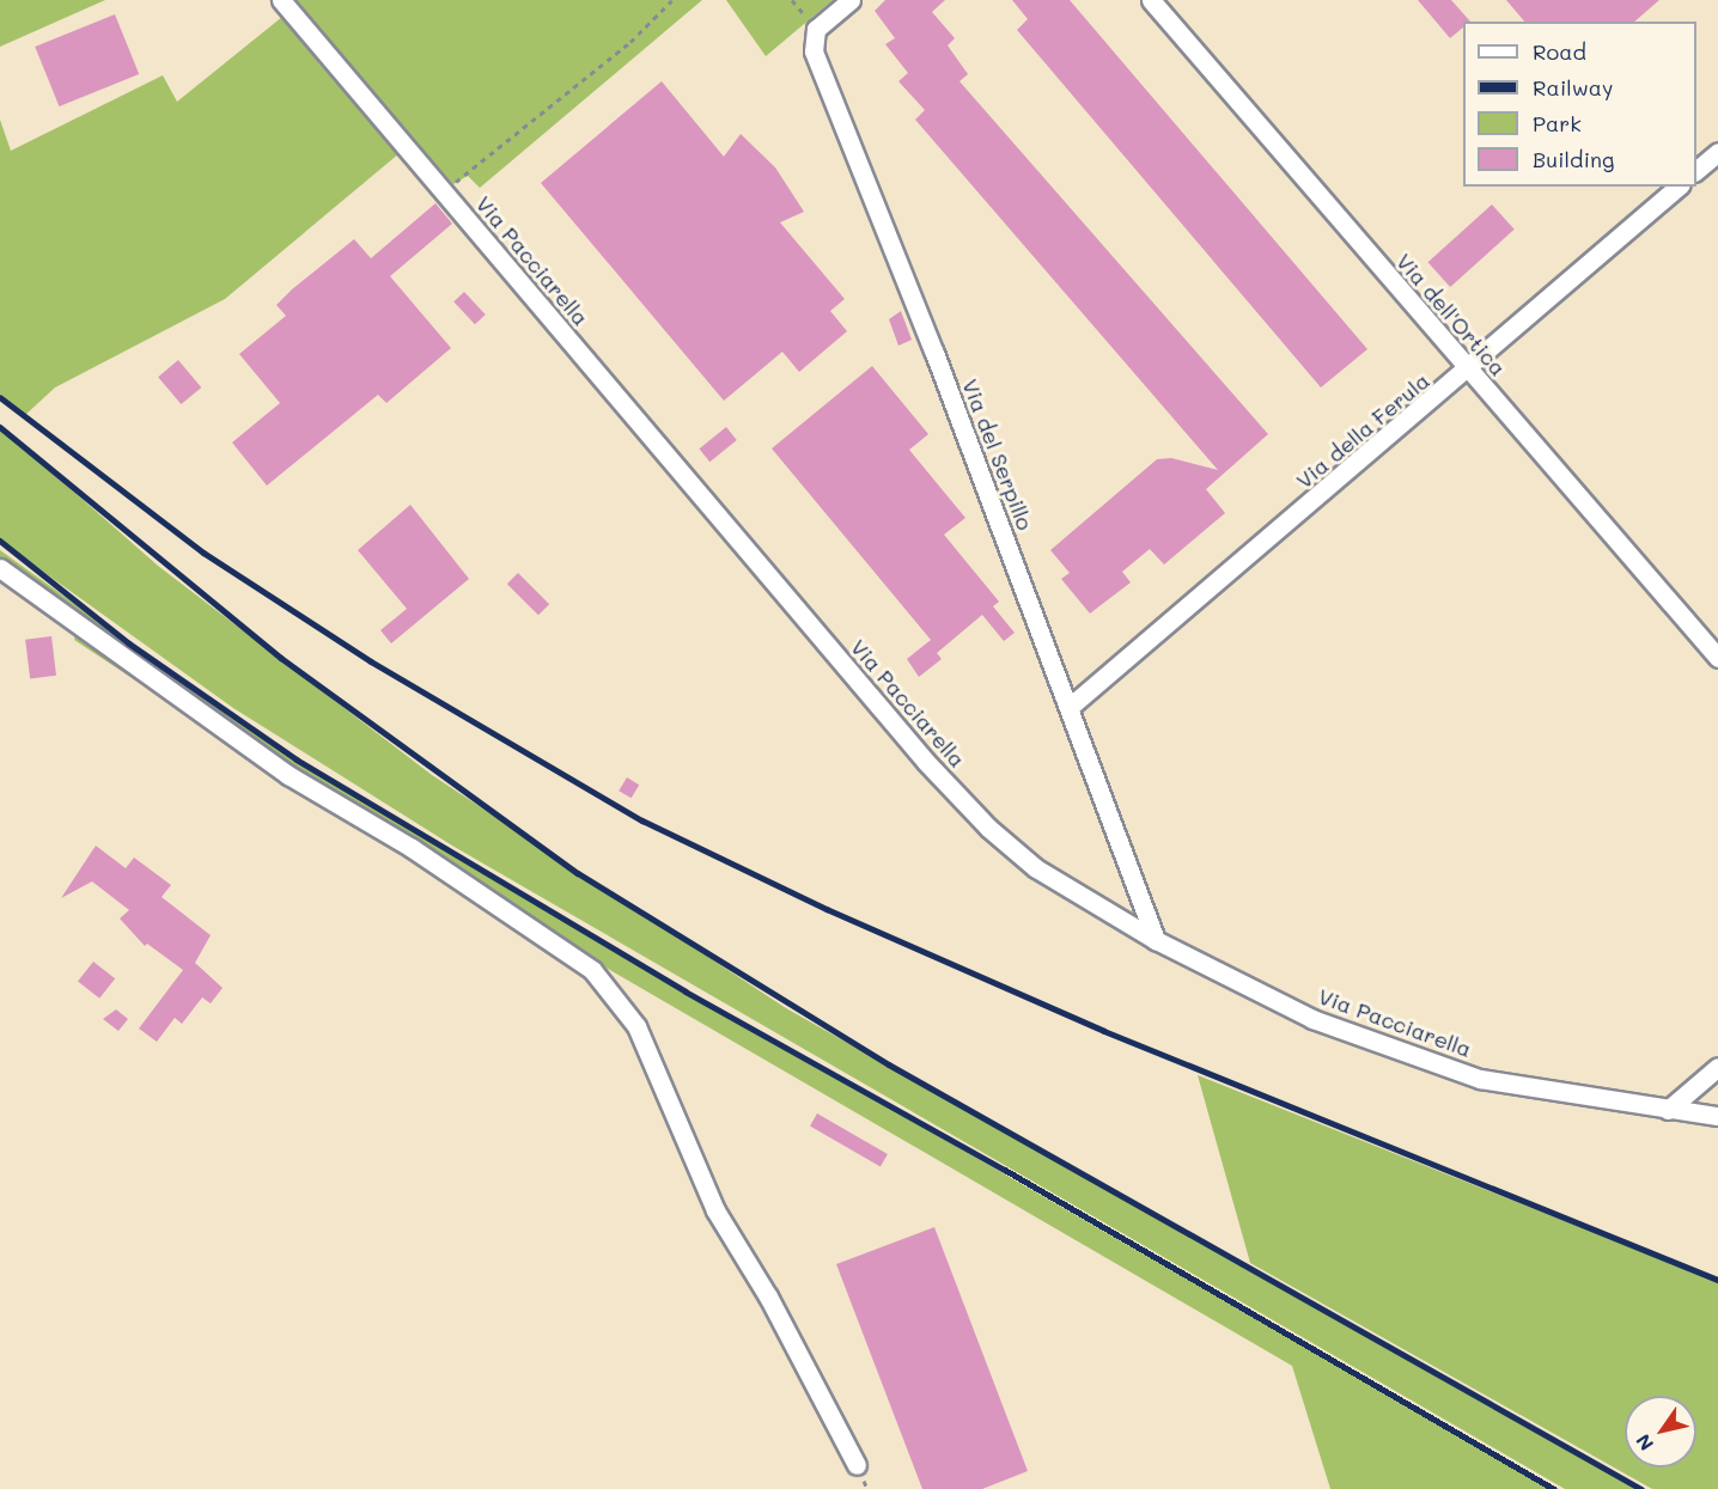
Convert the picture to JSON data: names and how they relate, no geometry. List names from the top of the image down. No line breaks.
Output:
{"streets":{"street":["Via Pacciarella","Via dell'Ortica","Via della Ferula","Via del Serpillo"]},"crossings":[["Via Pacciarella","Via del Serpillo"],["Via dell'Ortica","Via della Ferula"],["Via della Ferula","Via del Serpillo"]],"legend":["Road","Railway","Park","Building"],"north":"bottom left"}
